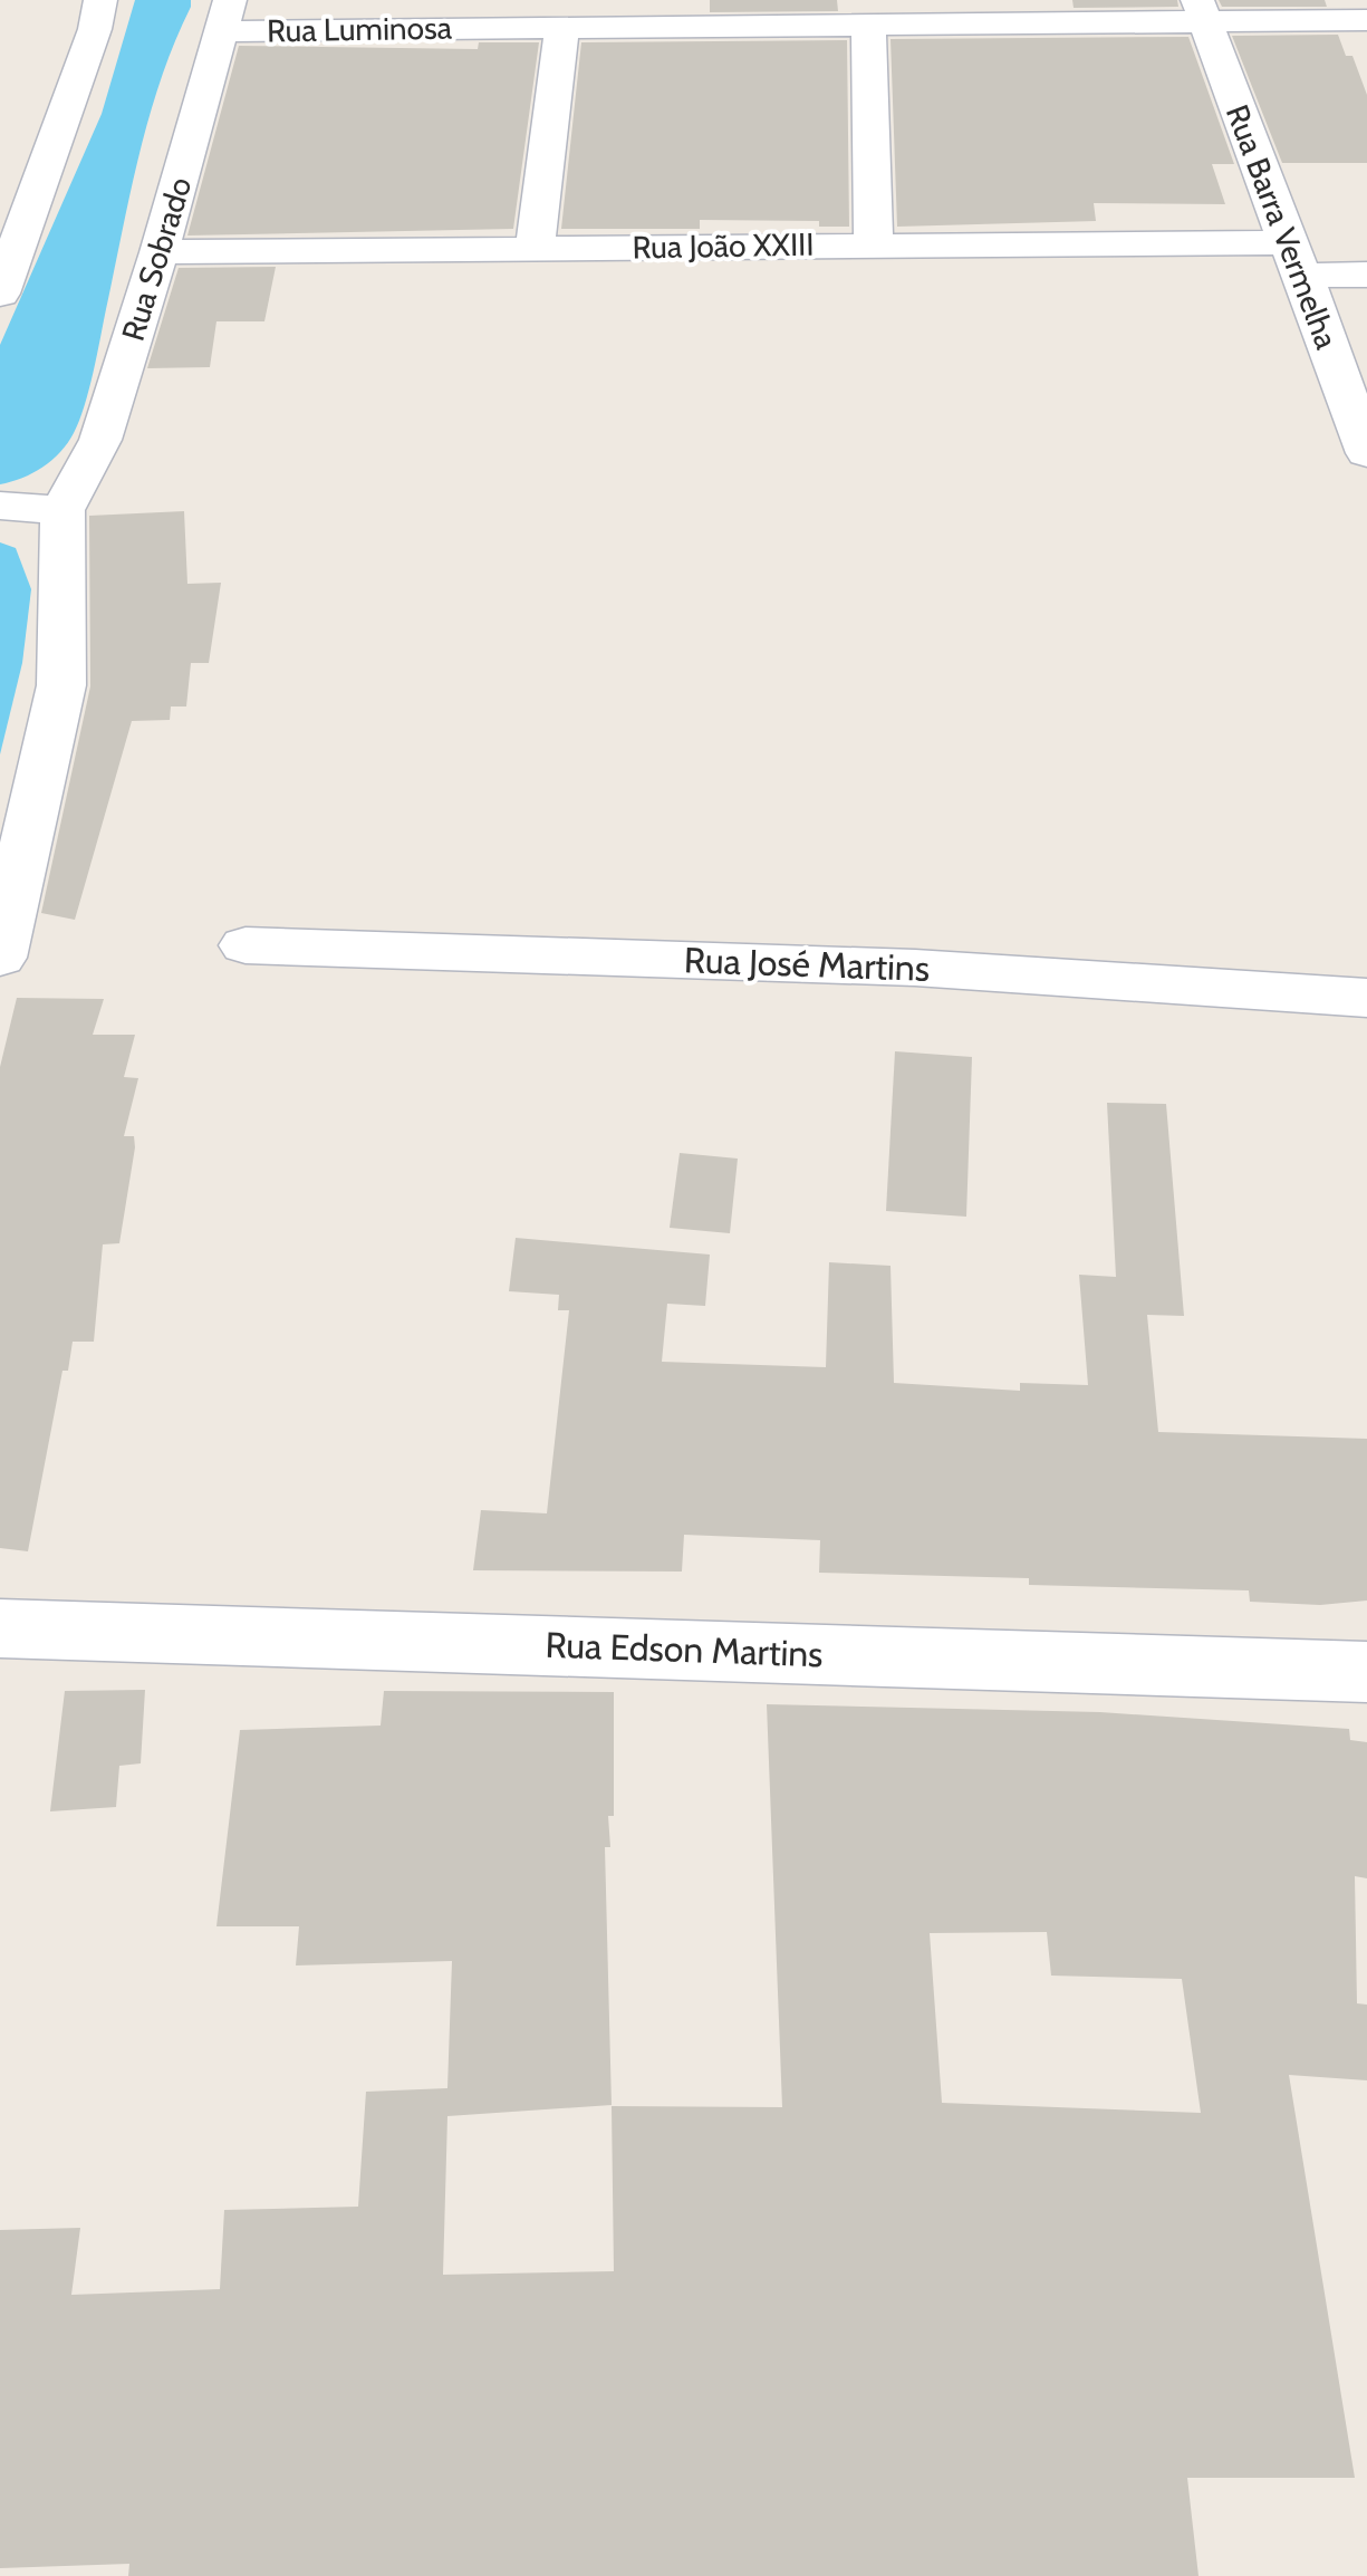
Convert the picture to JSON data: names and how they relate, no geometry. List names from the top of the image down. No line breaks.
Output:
{"streets":{"street":["Rua Luminosa","Rua Barra Vermelha","Rua João XXIII","Rua Sobrado","Rua José Martins","Rua Edson Martins"]},"crossings":[["Rua Luminosa","Rua Barra Vermelha"],["Rua Luminosa","Rua Sobrado"],["Rua Barra Vermelha","Rua João XXIII"],["Rua João XXIII","Rua Sobrado"]]}
